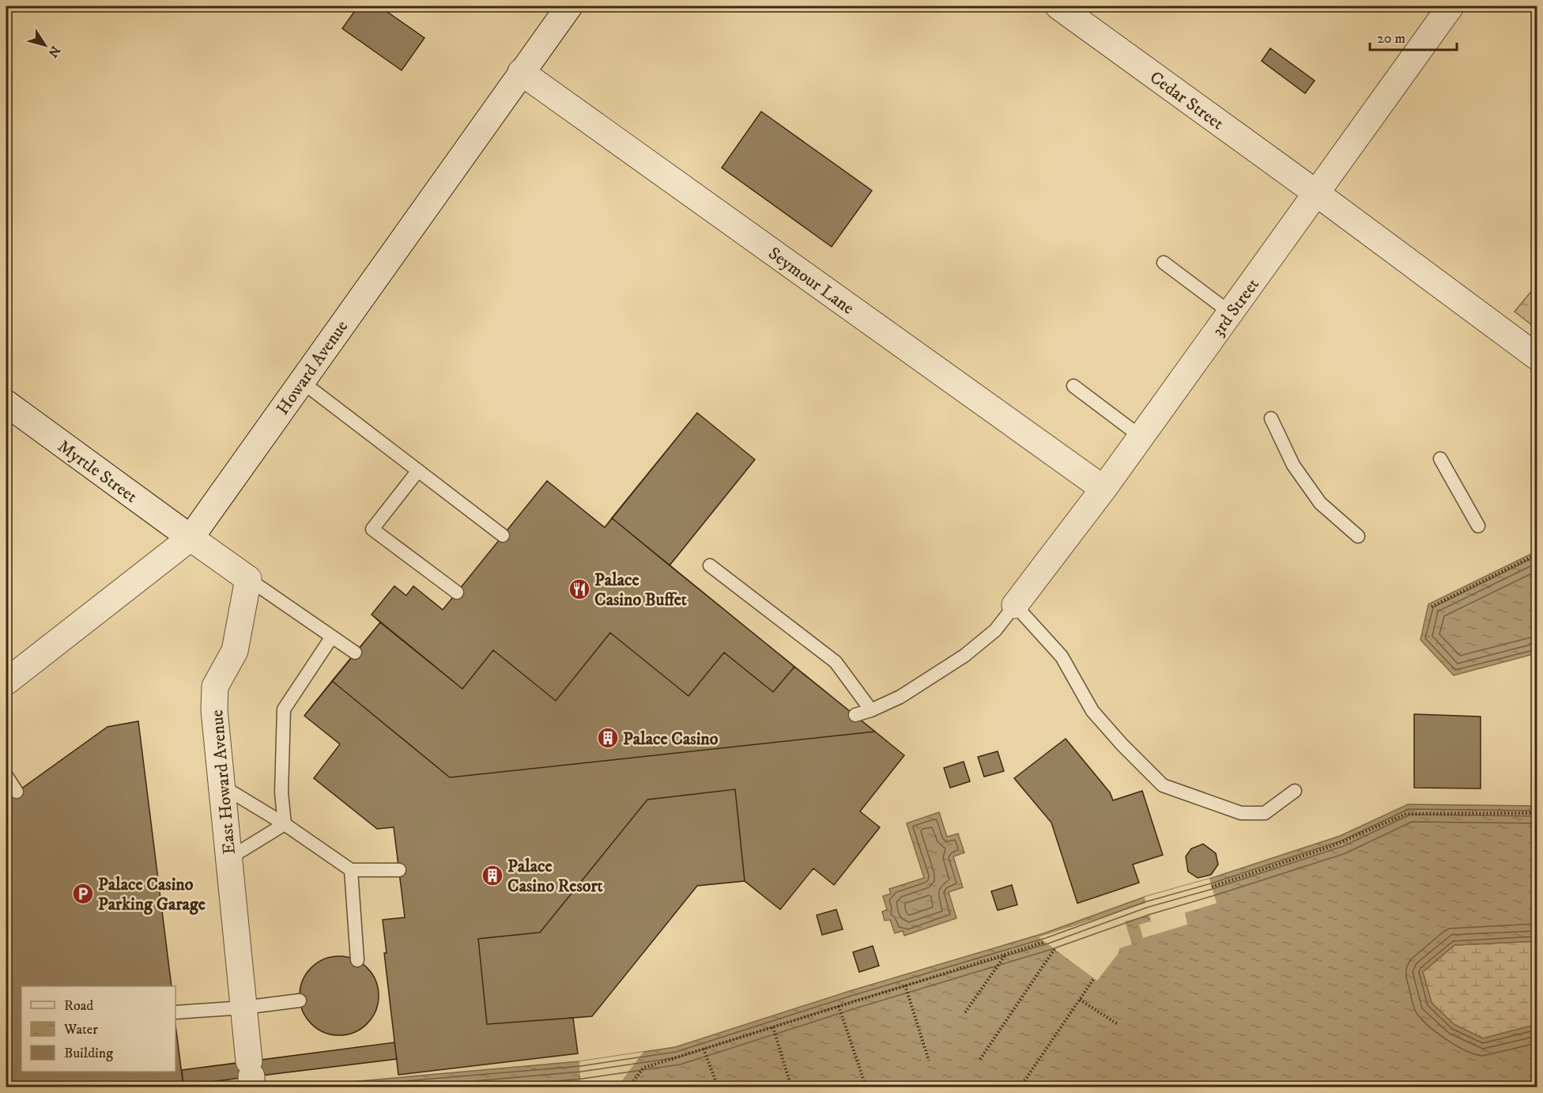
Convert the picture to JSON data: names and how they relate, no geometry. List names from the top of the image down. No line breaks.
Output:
{"streets":{"street":["Cedar Street","Seymour Lane","3rd Street","Howard Avenue","Myrtle Street","East Howard Avenue"]},"crossings":[["Cedar Street","3rd Street"],["Seymour Lane","3rd Street"],["Seymour Lane","Howard Avenue"],["Howard Avenue","Myrtle Street"]],"places":{"restaurant":["Palace Casino Buffet"],"building":["Palace Casino","Palace Casino Resort"],"parking":["Palace Casino Parking Garage"]},"legend":["Road","Water","Building"],"scale_bar":"20 m","north":"bottom right"}
